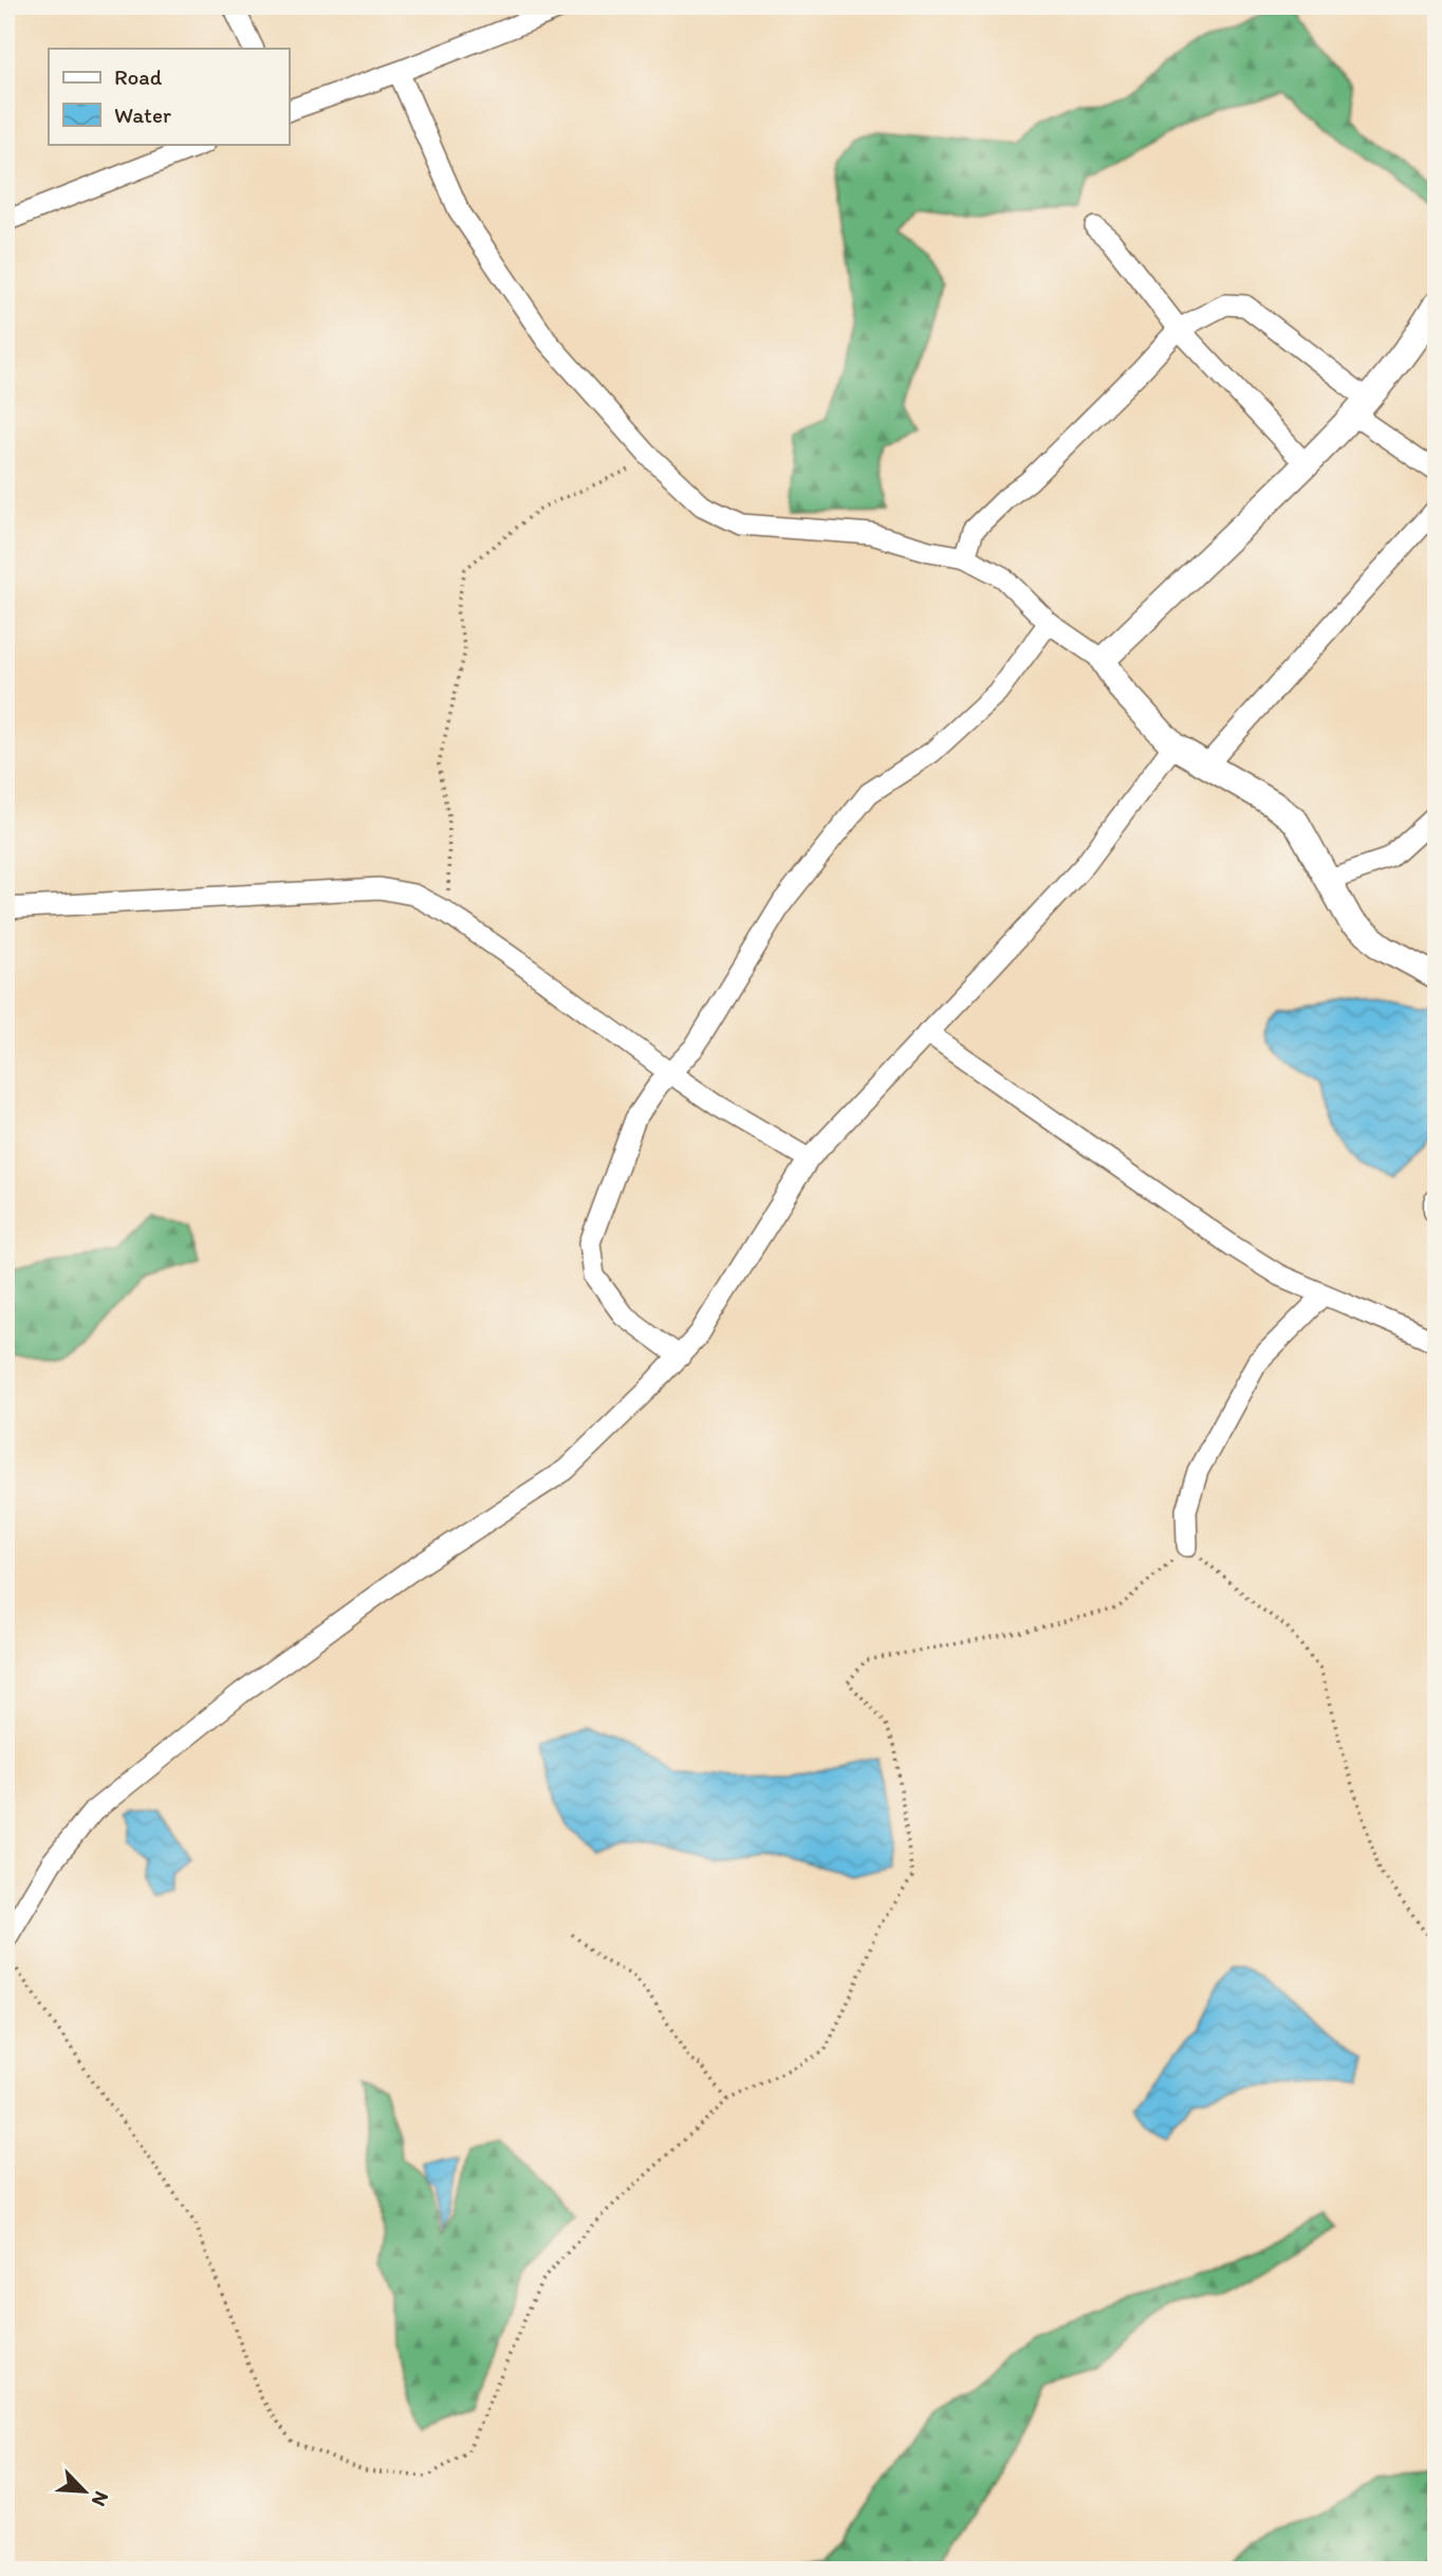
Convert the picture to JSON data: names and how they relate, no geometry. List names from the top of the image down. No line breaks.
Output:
{"legend":["Road","Water"],"north":"bottom right"}
